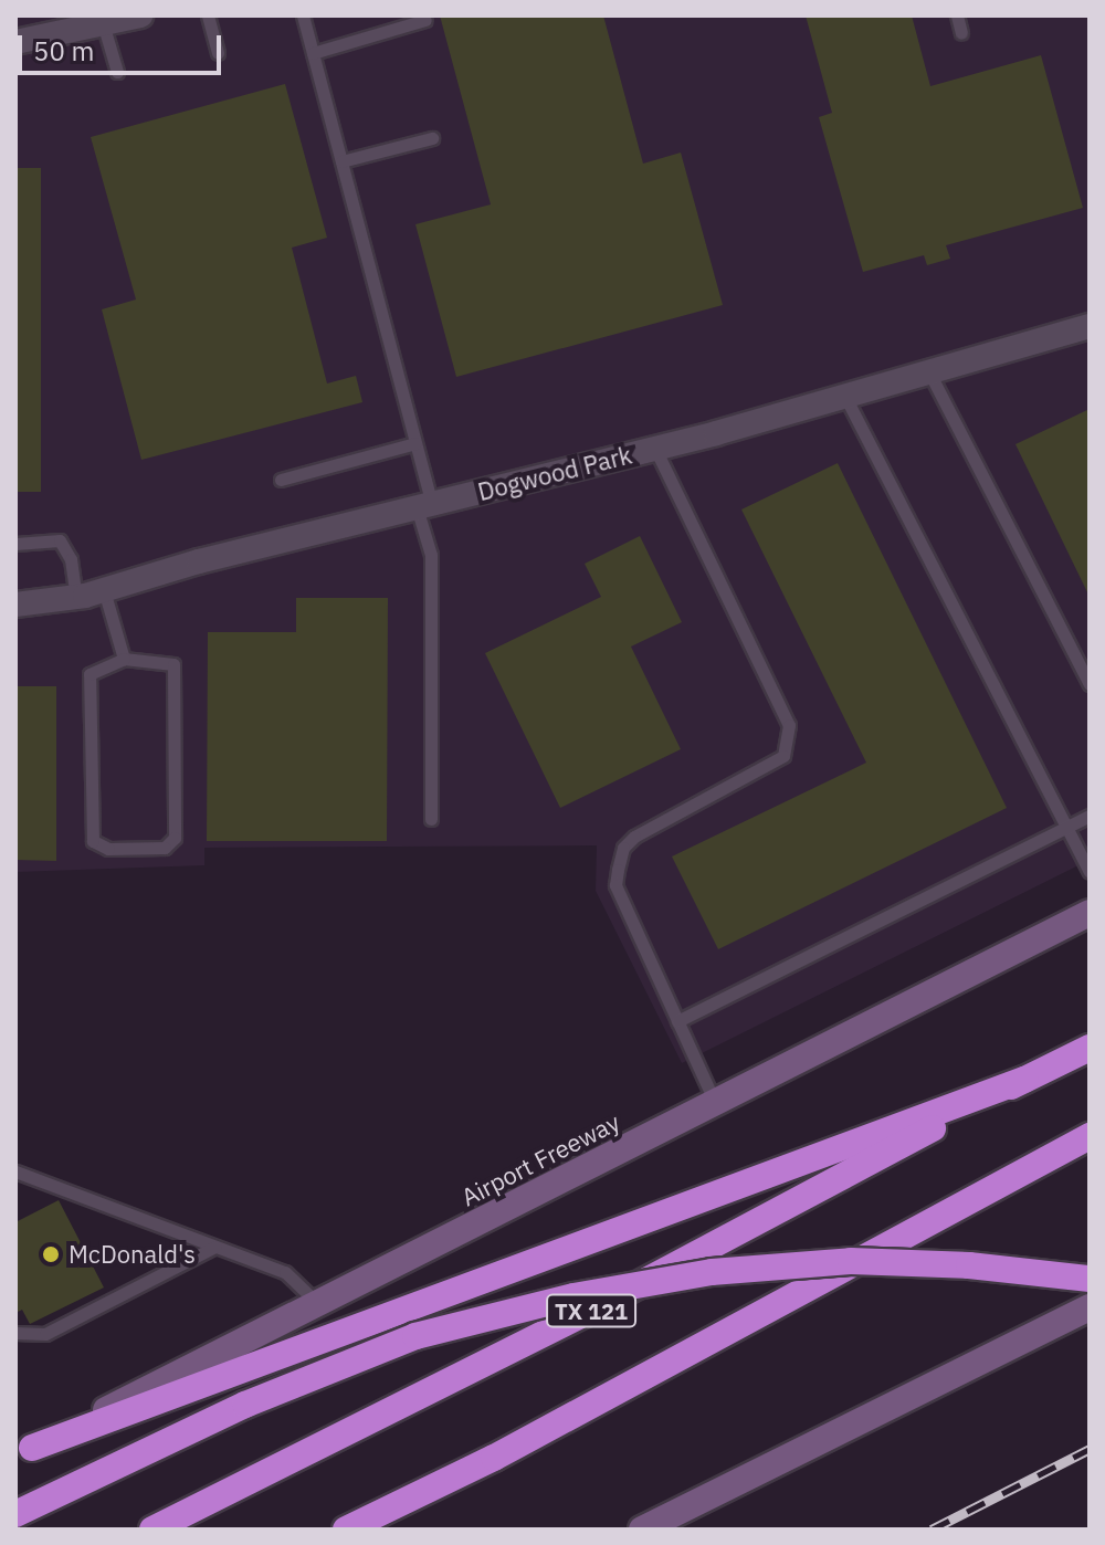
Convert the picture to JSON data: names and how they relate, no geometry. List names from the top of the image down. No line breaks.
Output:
{"streets":{"highway":["TX 121"],"main road":["Airport Freeway"],"street":["Dogwood Park"]},"places":["McDonald's"],"scale_bar":"50 m"}
